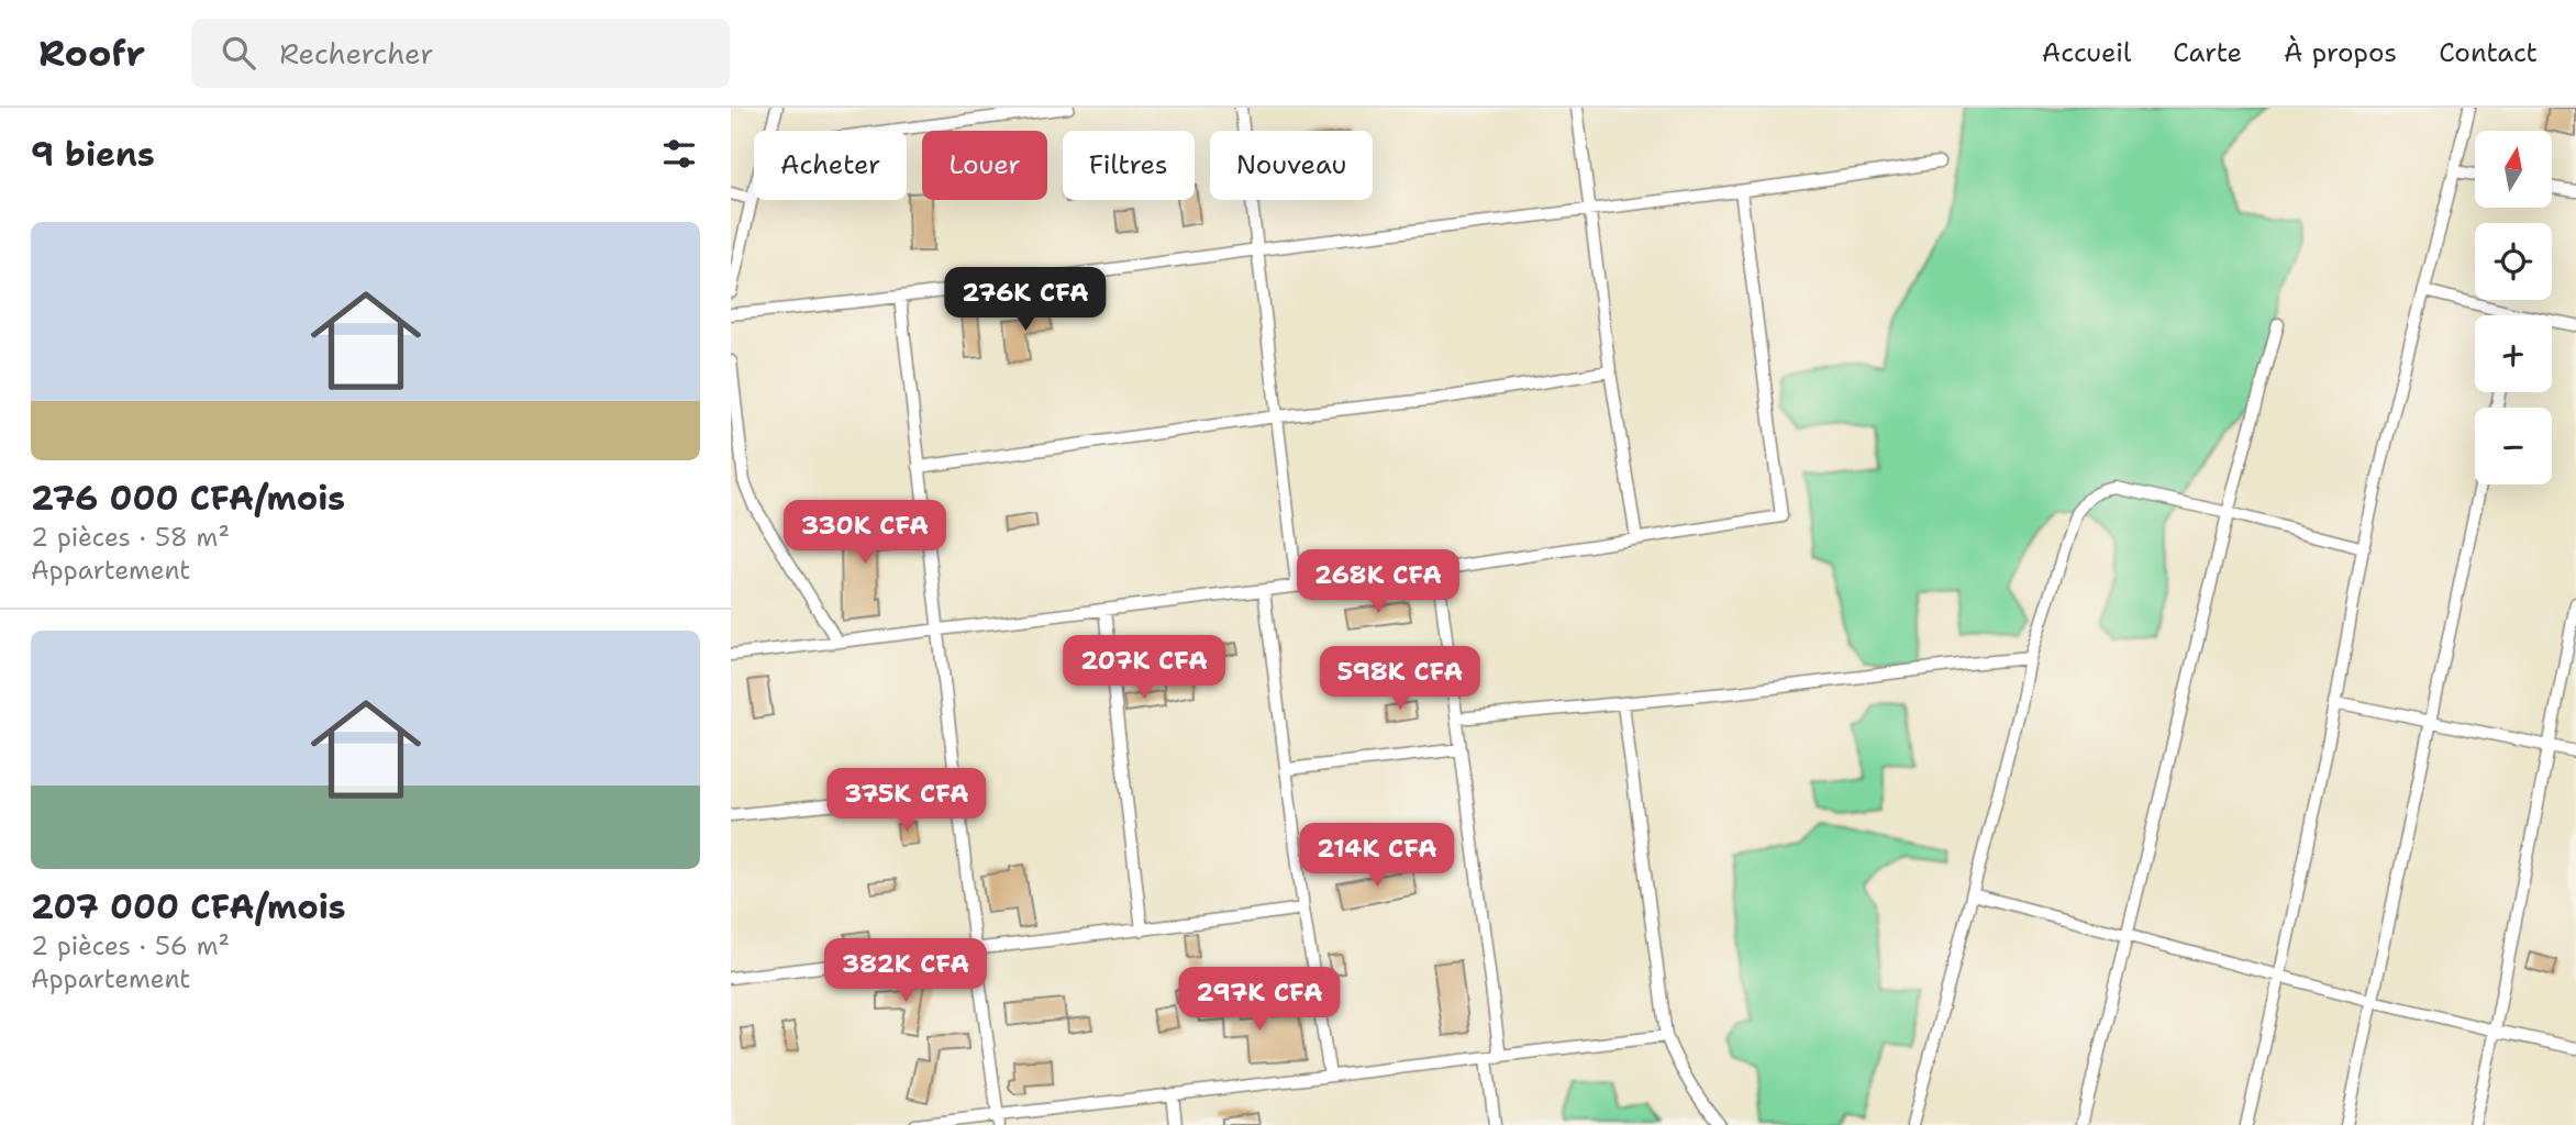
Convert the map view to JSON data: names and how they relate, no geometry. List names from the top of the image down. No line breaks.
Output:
{"north":"top","page":{"header":"Roofr","search":"Rechercher","nav":["Accueil","Carte","À propos","Contact"],"heading":"9 biens","map_buttons":["+","−"],"chip":["Acheter","Louer","Filtres","Nouveau"],"list":[{"name":"276 000 CFA/mois","note":"2 pièces · 58 m² · Appartement"},{"name":"207 000 CFA/mois","note":"2 pièces · 56 m² · Appartement"}],"price":["276K CFA","330K CFA","268K CFA","207K CFA","598K CFA","375K CFA","214K CFA","382K CFA","297K CFA"]}}
